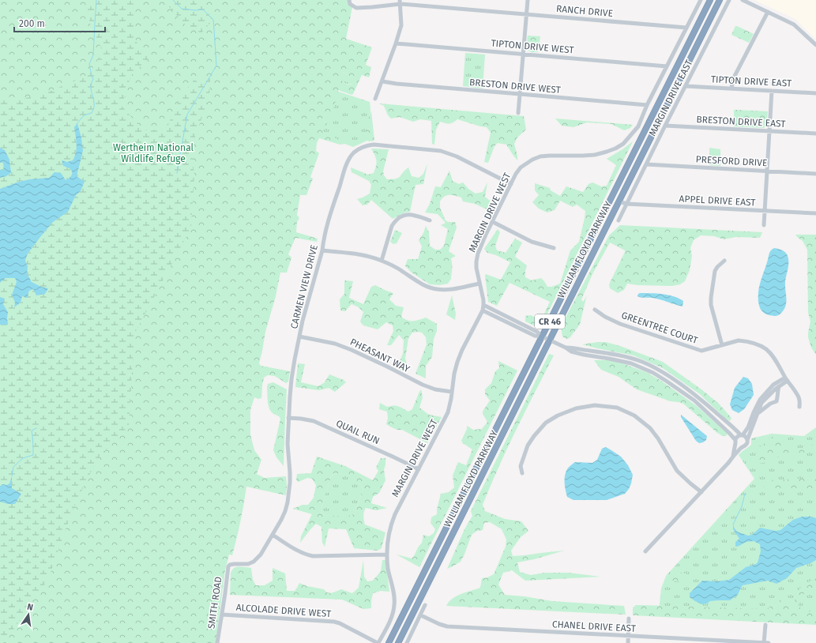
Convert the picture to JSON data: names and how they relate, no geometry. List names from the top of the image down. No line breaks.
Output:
{"streets":{"highway":["WILLIAM FLOYD PARKWAY","CR 46"],"street":["RANCH DRIVE","TIPTON DRIVE WEST","TIPTON DRIVE EAST","BRESTON DRIVE WEST","MARGIN DRIVE EAST","BRESTON DRIVE EAST","PRESFORD DRIVE","APPEL DRIVE EAST","MARGIN DRIVE WEST","CARMEN VIEW DRIVE","GREENTREE COURT","PHEASANT WAY","QUAIL RUN","SMITH ROAD","ALCOLADE DRIVE WEST","CHANEL DRIVE EAST"]},"crossings":[["RANCH DRIVE","MARGIN DRIVE WEST"],["TIPTON DRIVE WEST","MARGIN DRIVE WEST"],["TIPTON DRIVE EAST","MARGIN DRIVE EAST"],["BRESTON DRIVE WEST","MARGIN DRIVE WEST"],["MARGIN DRIVE EAST","BRESTON DRIVE EAST"],["MARGIN DRIVE EAST","PRESFORD DRIVE"],["MARGIN DRIVE EAST","APPEL DRIVE EAST"],["APPEL DRIVE EAST","WILLIAM FLOYD PARKWAY"],["MARGIN DRIVE WEST","CARMEN VIEW DRIVE"],["MARGIN DRIVE WEST","PHEASANT WAY"],["MARGIN DRIVE WEST","QUAIL RUN"],["MARGIN DRIVE WEST","ALCOLADE DRIVE WEST"],["CARMEN VIEW DRIVE","PHEASANT WAY"],["CARMEN VIEW DRIVE","QUAIL RUN"],["CARMEN VIEW DRIVE","SMITH ROAD"],["SMITH ROAD","ALCOLADE DRIVE WEST"]],"parks":["Wertheim National Wildlife Refuge"],"scale_bar":"200 m","north":"top"}
